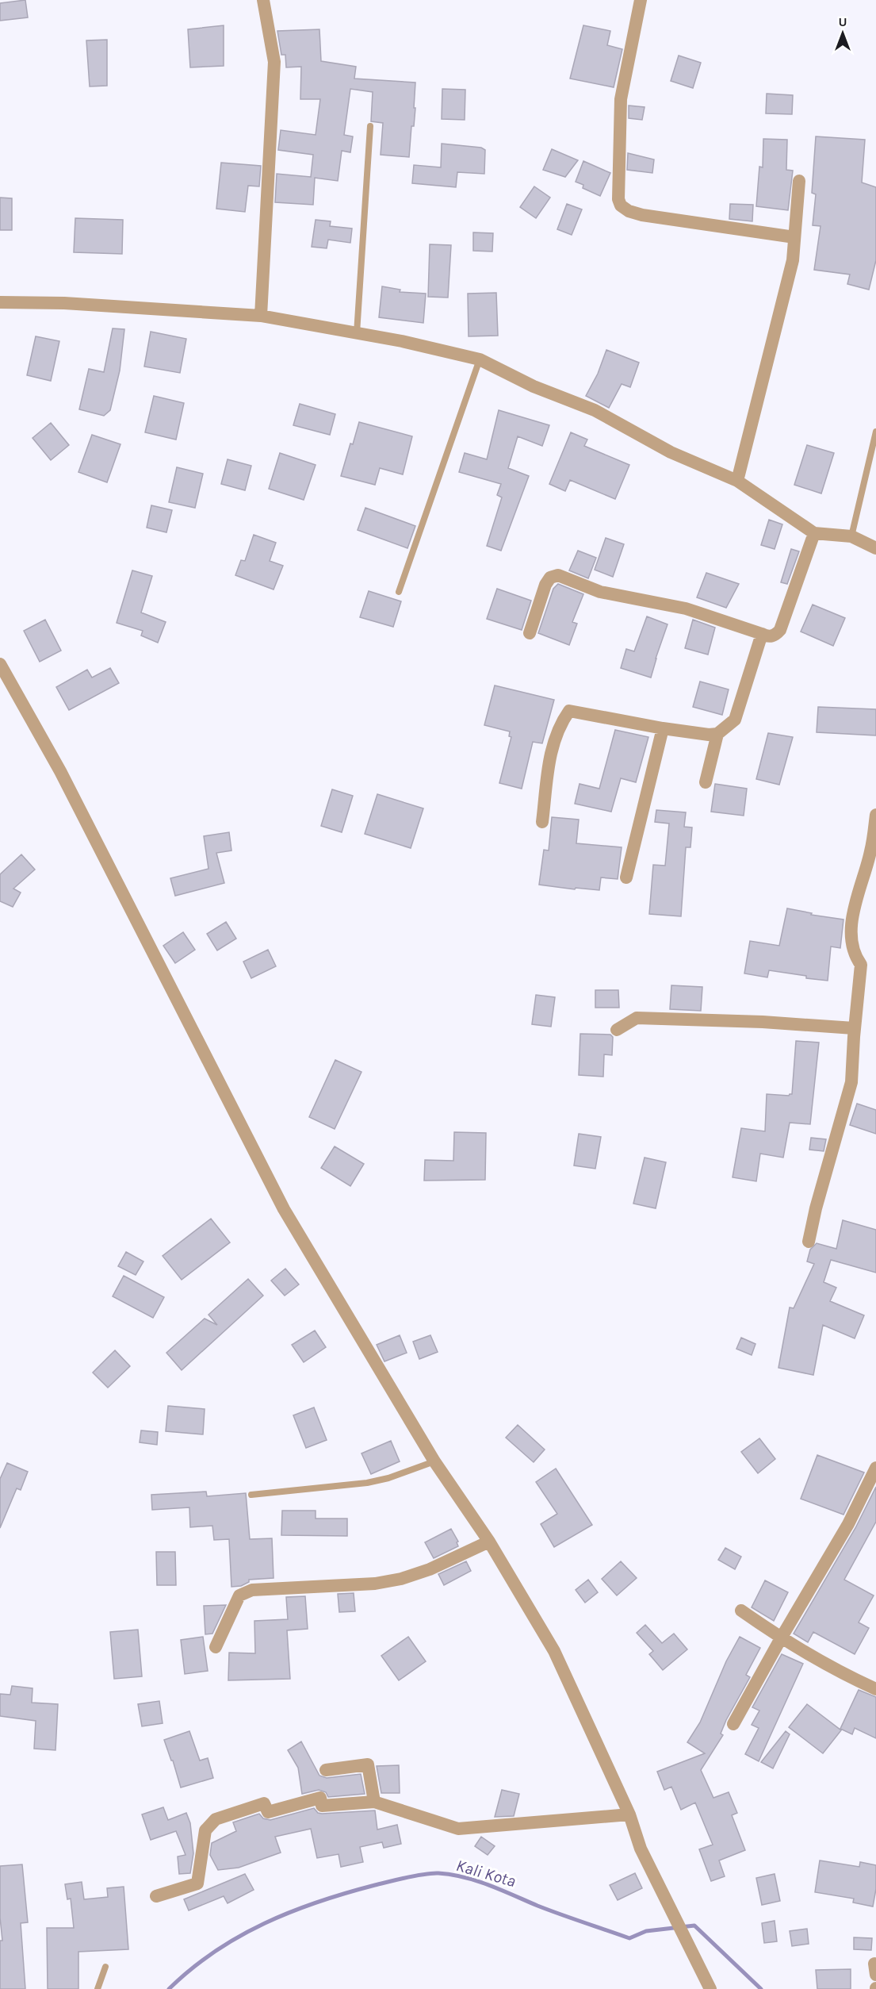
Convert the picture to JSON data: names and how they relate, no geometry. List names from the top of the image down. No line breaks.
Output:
{"water":["Kali Kota"],"north":"top"}
